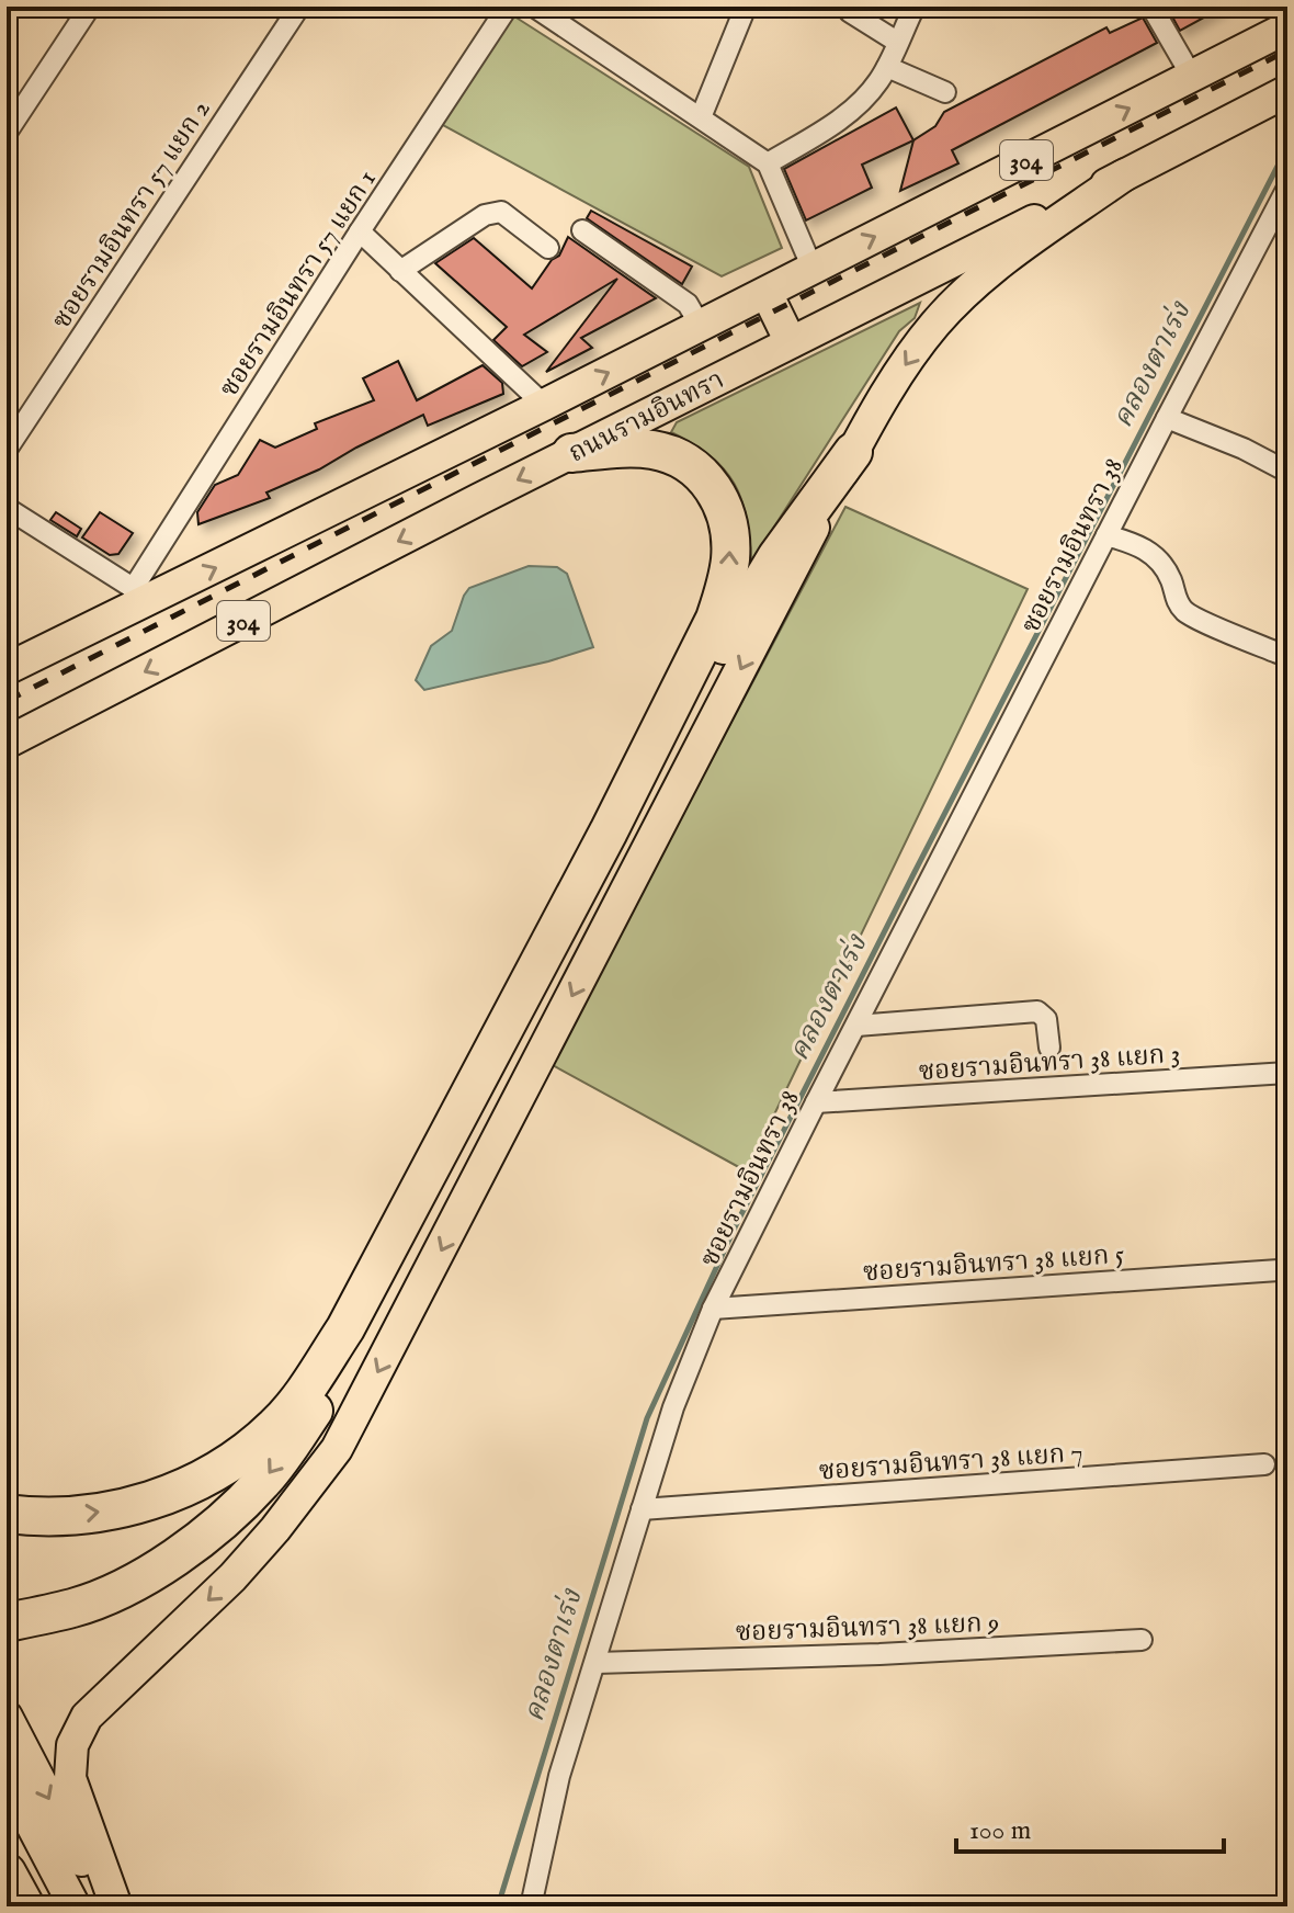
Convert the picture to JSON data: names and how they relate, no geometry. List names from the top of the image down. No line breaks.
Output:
{"streets":{"main road":["304","ถนนรามอินทรา"],"street":["ซอยรามอินทรา 57 แยก 2","ซอยรามอินทรา 57 แยก 1","ซอยรามอินทรา 38","ซอยรามอินทรา 38 แยก 3","ซอยรามอินทรา 38 แยก 5","ซอยรามอินทรา 38 แยก 7","ซอยรามอินทรา 38 แยก 9"]},"crossings":[["304","ซอยรามอินทรา 57 แยก 1"],["ซอยรามอินทรา 38","ซอยรามอินทรา 38 แยก 3"],["ซอยรามอินทรา 38","ซอยรามอินทรา 38 แยก 5"],["ซอยรามอินทรา 38","ซอยรามอินทรา 38 แยก 7"],["ซอยรามอินทรา 38","ซอยรามอินทรา 38 แยก 9"]],"water":["คลองตาเร่ง"],"scale_bar":"100 m"}
